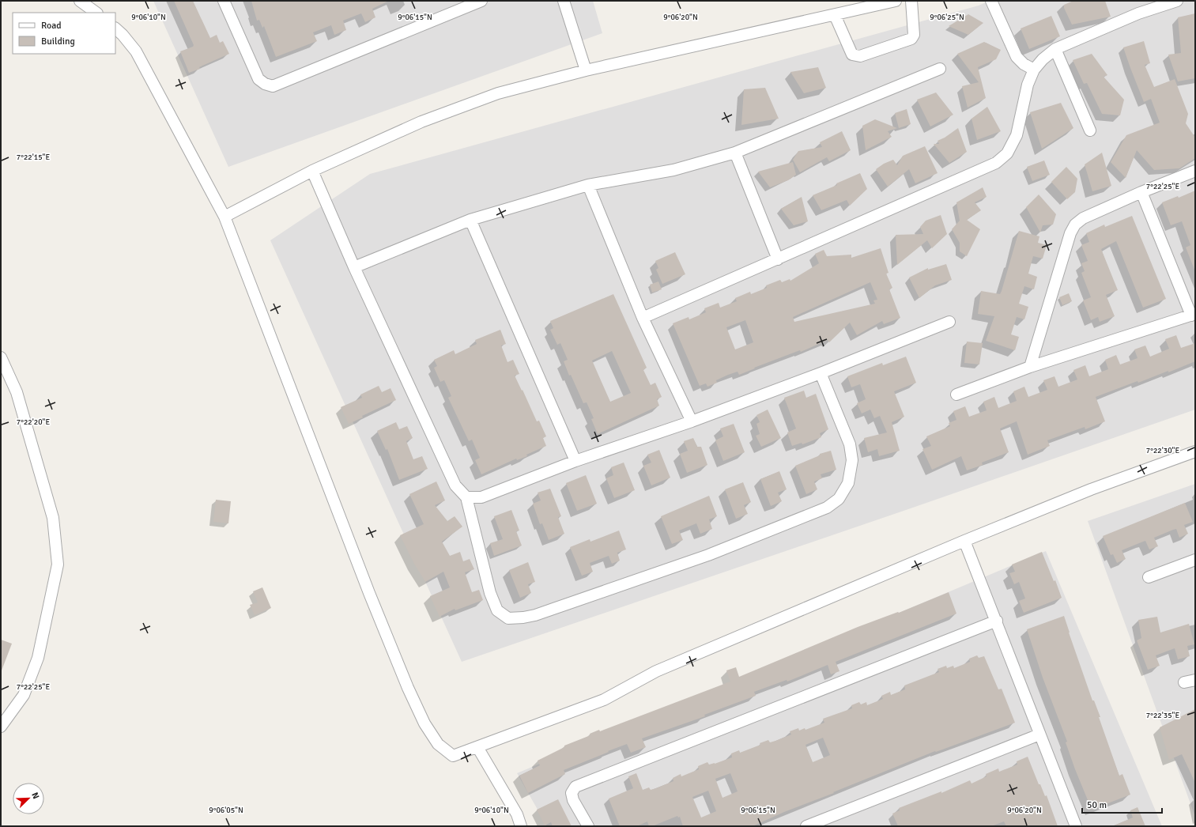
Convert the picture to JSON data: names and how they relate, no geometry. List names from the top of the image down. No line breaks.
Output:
{"legend":["Road","Building"],"scale_bar":"50 m","north":"top right","coordinates":["9°06'10\"N","9°06'15\"N","9°06'20\"N","9°06'25\"N","7°22'15\"E","7°22'25\"E","7°22'20\"E","7°22'30\"E","7°22'35\"E","9°06'05\"N"]}
